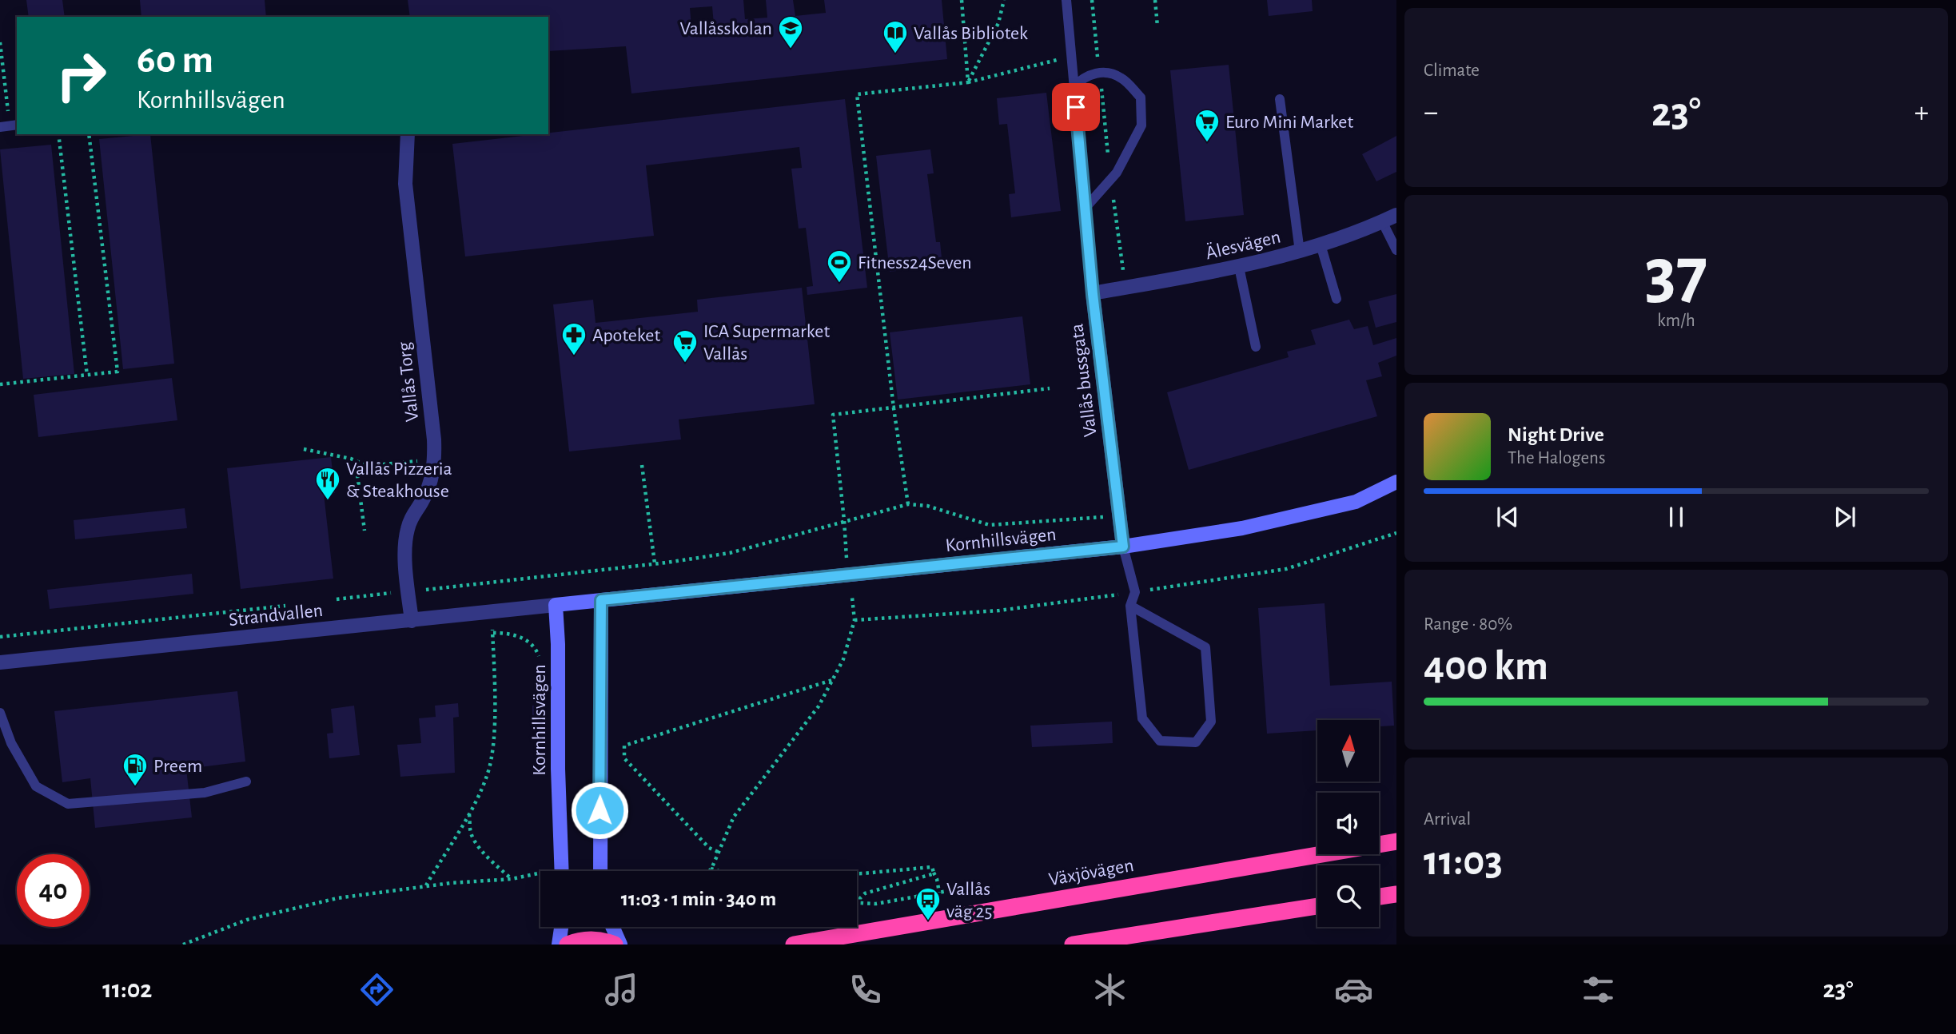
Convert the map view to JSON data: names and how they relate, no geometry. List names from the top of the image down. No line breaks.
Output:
{"streets":{"highway":["Växjövägen"],"street":["Älesvägen","Vallås bussgata","Vallås Torg","Kornhillsvägen","Strandvallen"]},"crossings":[["Älesvägen","Vallås bussgata"],["Vallås bussgata","Kornhillsvägen"],["Vallås Torg","Strandvallen"],["Kornhillsvägen","Strandvallen"]],"places":{"school or university":["Vallåsskolan"],"library":["Vallås Bibliotek"],"supermarket":["Euro Mini Market","ICA Supermarket Vallås"],"sports":["Fitness24Seven"],"pharmacy":["Apoteket"],"restaurant":["Vallås Pizzeria & Steakhouse"],"fuel station":["Preem"],"bus stop":["Vallås väg 25"]},"north":"top","page":{"tile":["Climate",["37","km/h"],["Range · 80%","400 km"],["Arrival","11:03"]],"turn":["60 m","Kornhillsvägen"],"heat":["−","23°","+"],"song":["Night Drive","The Halogens"],"limit":"40","trip":"11:03 · 1 min · 340 m","tabs":["11:02","23°"]}}
